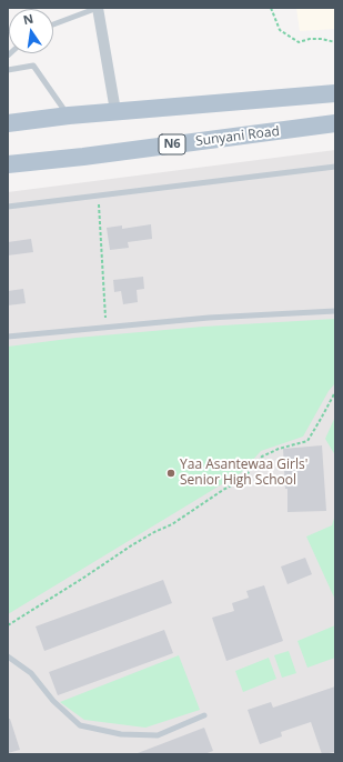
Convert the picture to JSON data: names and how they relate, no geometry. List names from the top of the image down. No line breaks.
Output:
{"streets":{"main road":["Sunyani Road","N6"]},"places":["Yaa Asantewaa Girls' Senior High School"],"north":"top"}
